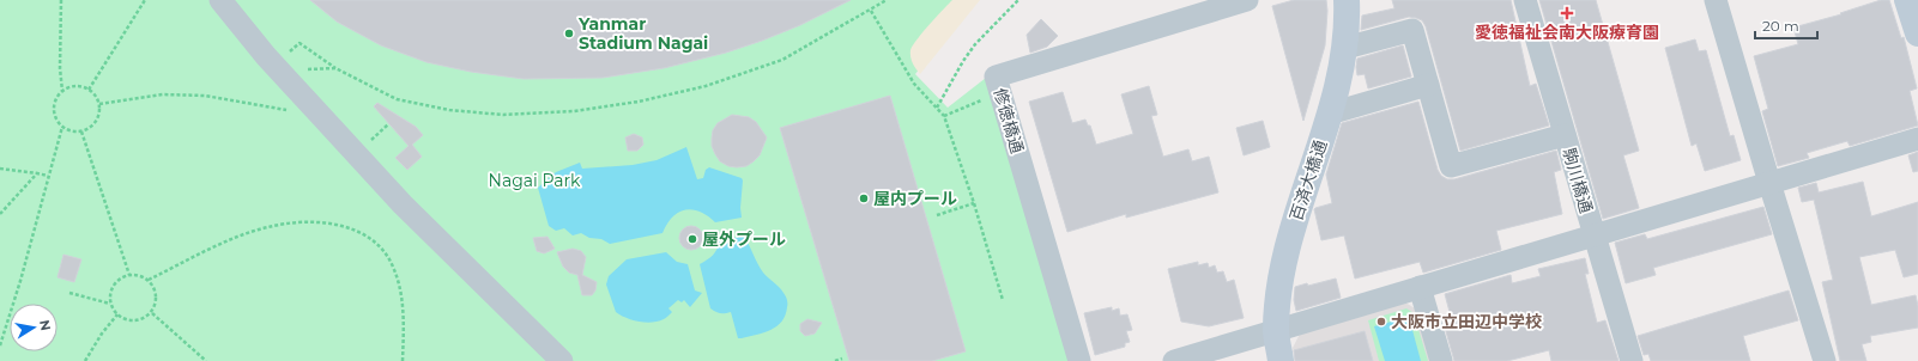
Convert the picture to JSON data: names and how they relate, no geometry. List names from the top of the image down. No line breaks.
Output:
{"streets":{"street":["修徳橋通","百済大橋通","駒川橋通"]},"parks":["Nagai Park"],"places":{"health":["愛徳福祉会南大阪療育園"],"other":["Yanmar Stadium Nagai","屋内プール","屋外プール","大阪市立田辺中学校"]},"scale_bar":"20 m","north":"right"}
